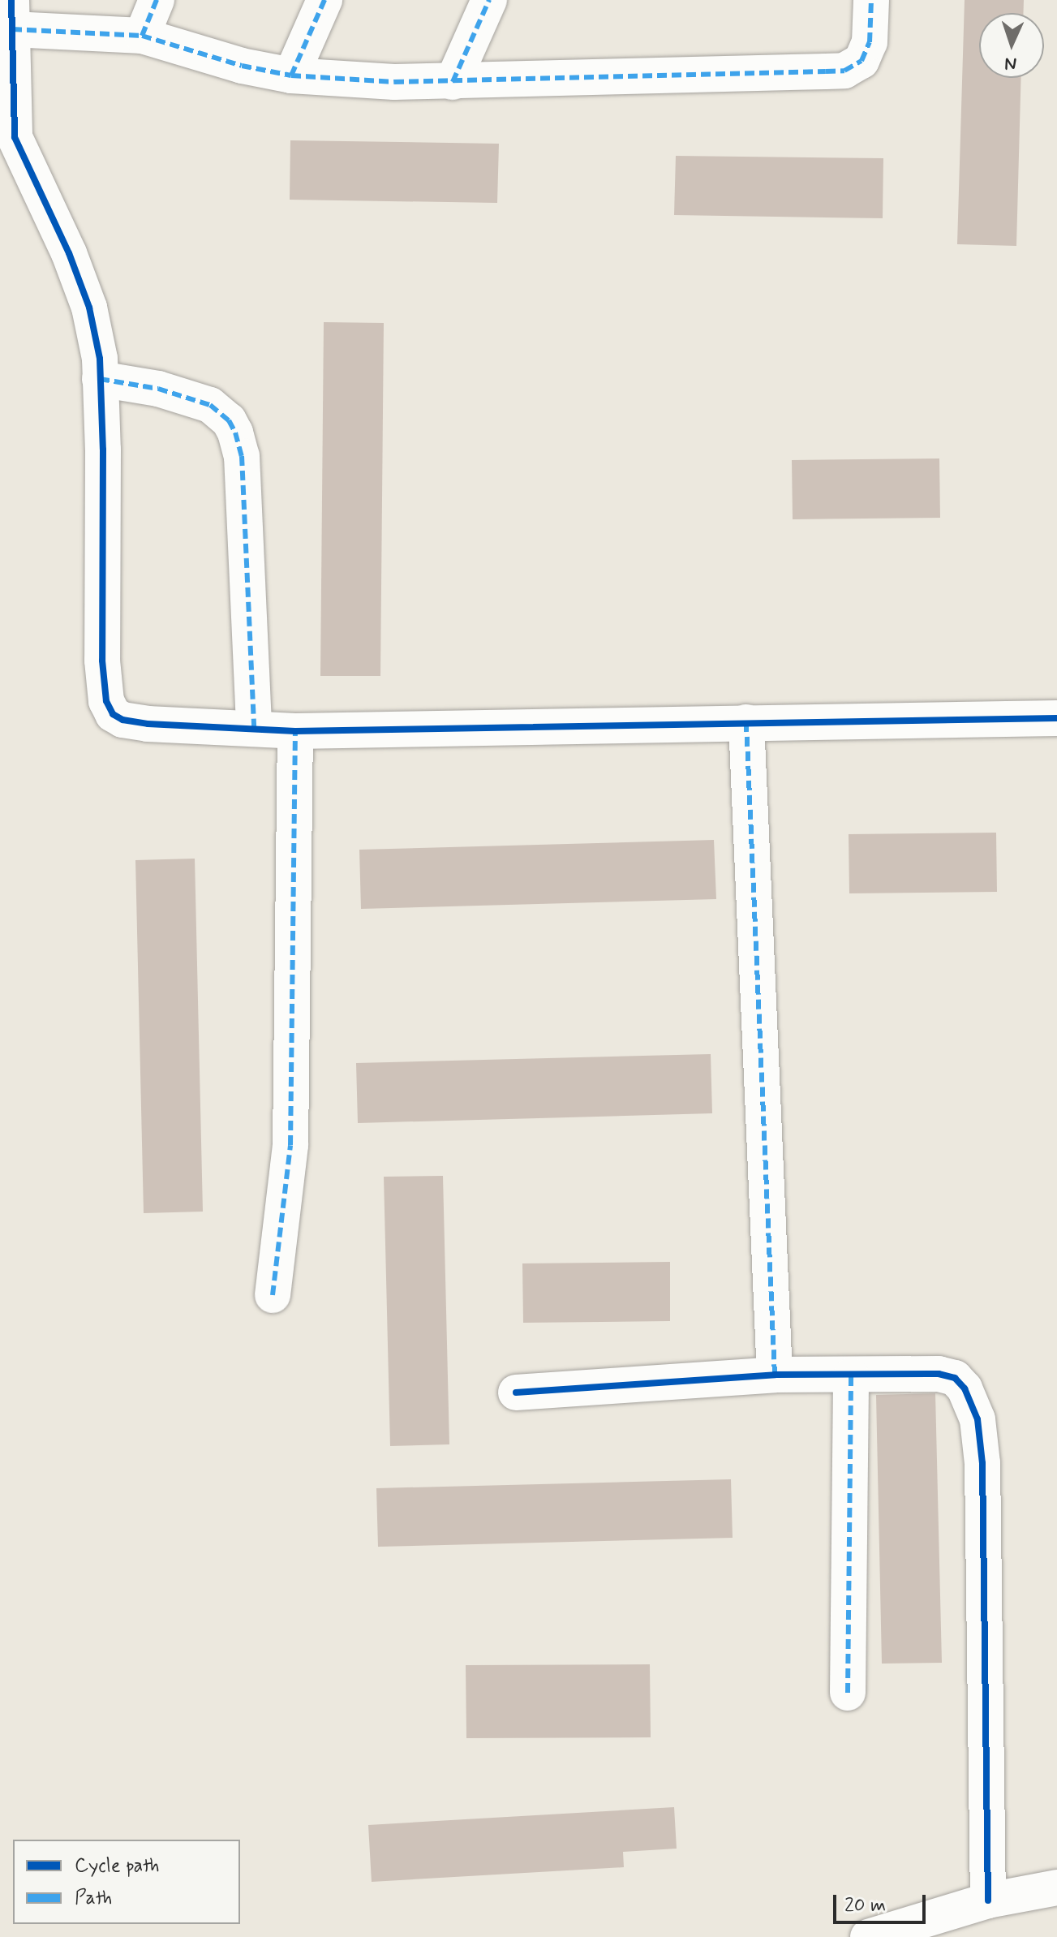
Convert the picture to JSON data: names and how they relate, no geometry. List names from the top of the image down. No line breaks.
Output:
{"legend":["Cycle path","Path"],"scale_bar":"20 m","north":"bottom"}
